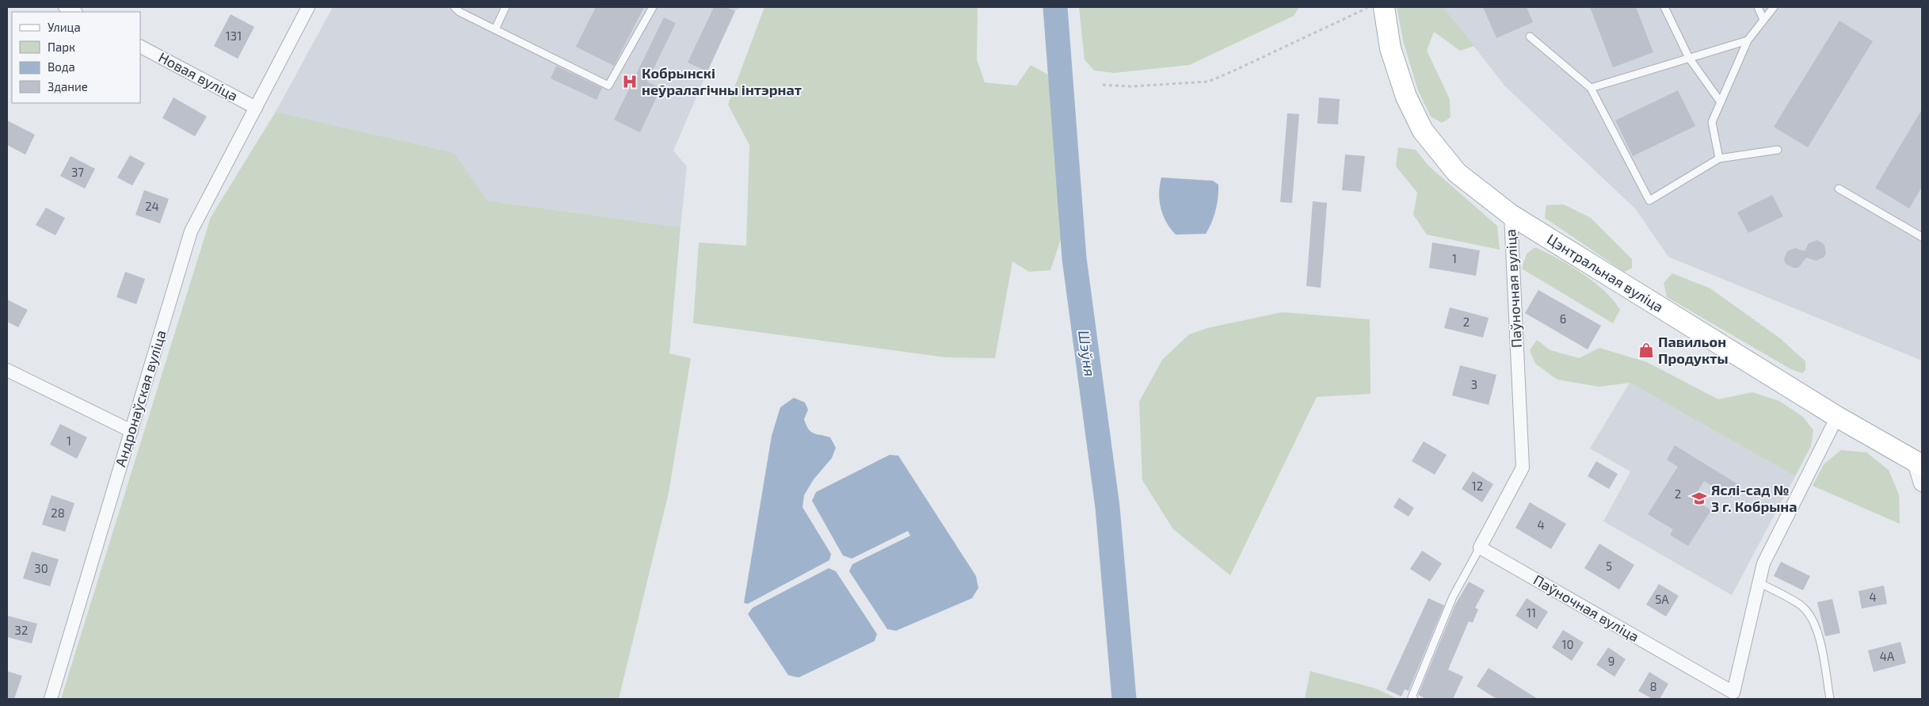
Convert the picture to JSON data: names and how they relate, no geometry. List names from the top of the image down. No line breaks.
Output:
{"streets":{"main road":["Цэнтральная вуліца"],"street":["Новая вуліца","Паўночная вуліца","Андронаўская вуліца"]},"crossings":[["Новая вуліца","Андронаўская вуліца"],["Цэнтральная вуліца","Паўночная вуліца"]],"water":["Шэўня"],"places":{"hospital":["Кобрынскі неўралагічны інтэрнат"],"shop":["Павильон Продукты"],"school or university":["Яслі-сад № 3 г. Кобрына"]},"house_numbers":["131","37","24","1","6","2","3","1","12","2","28","4","5","30","4","5А","11","32","10","4А","9","8"],"legend":["Улица","Парк","Вода","Здание"]}
